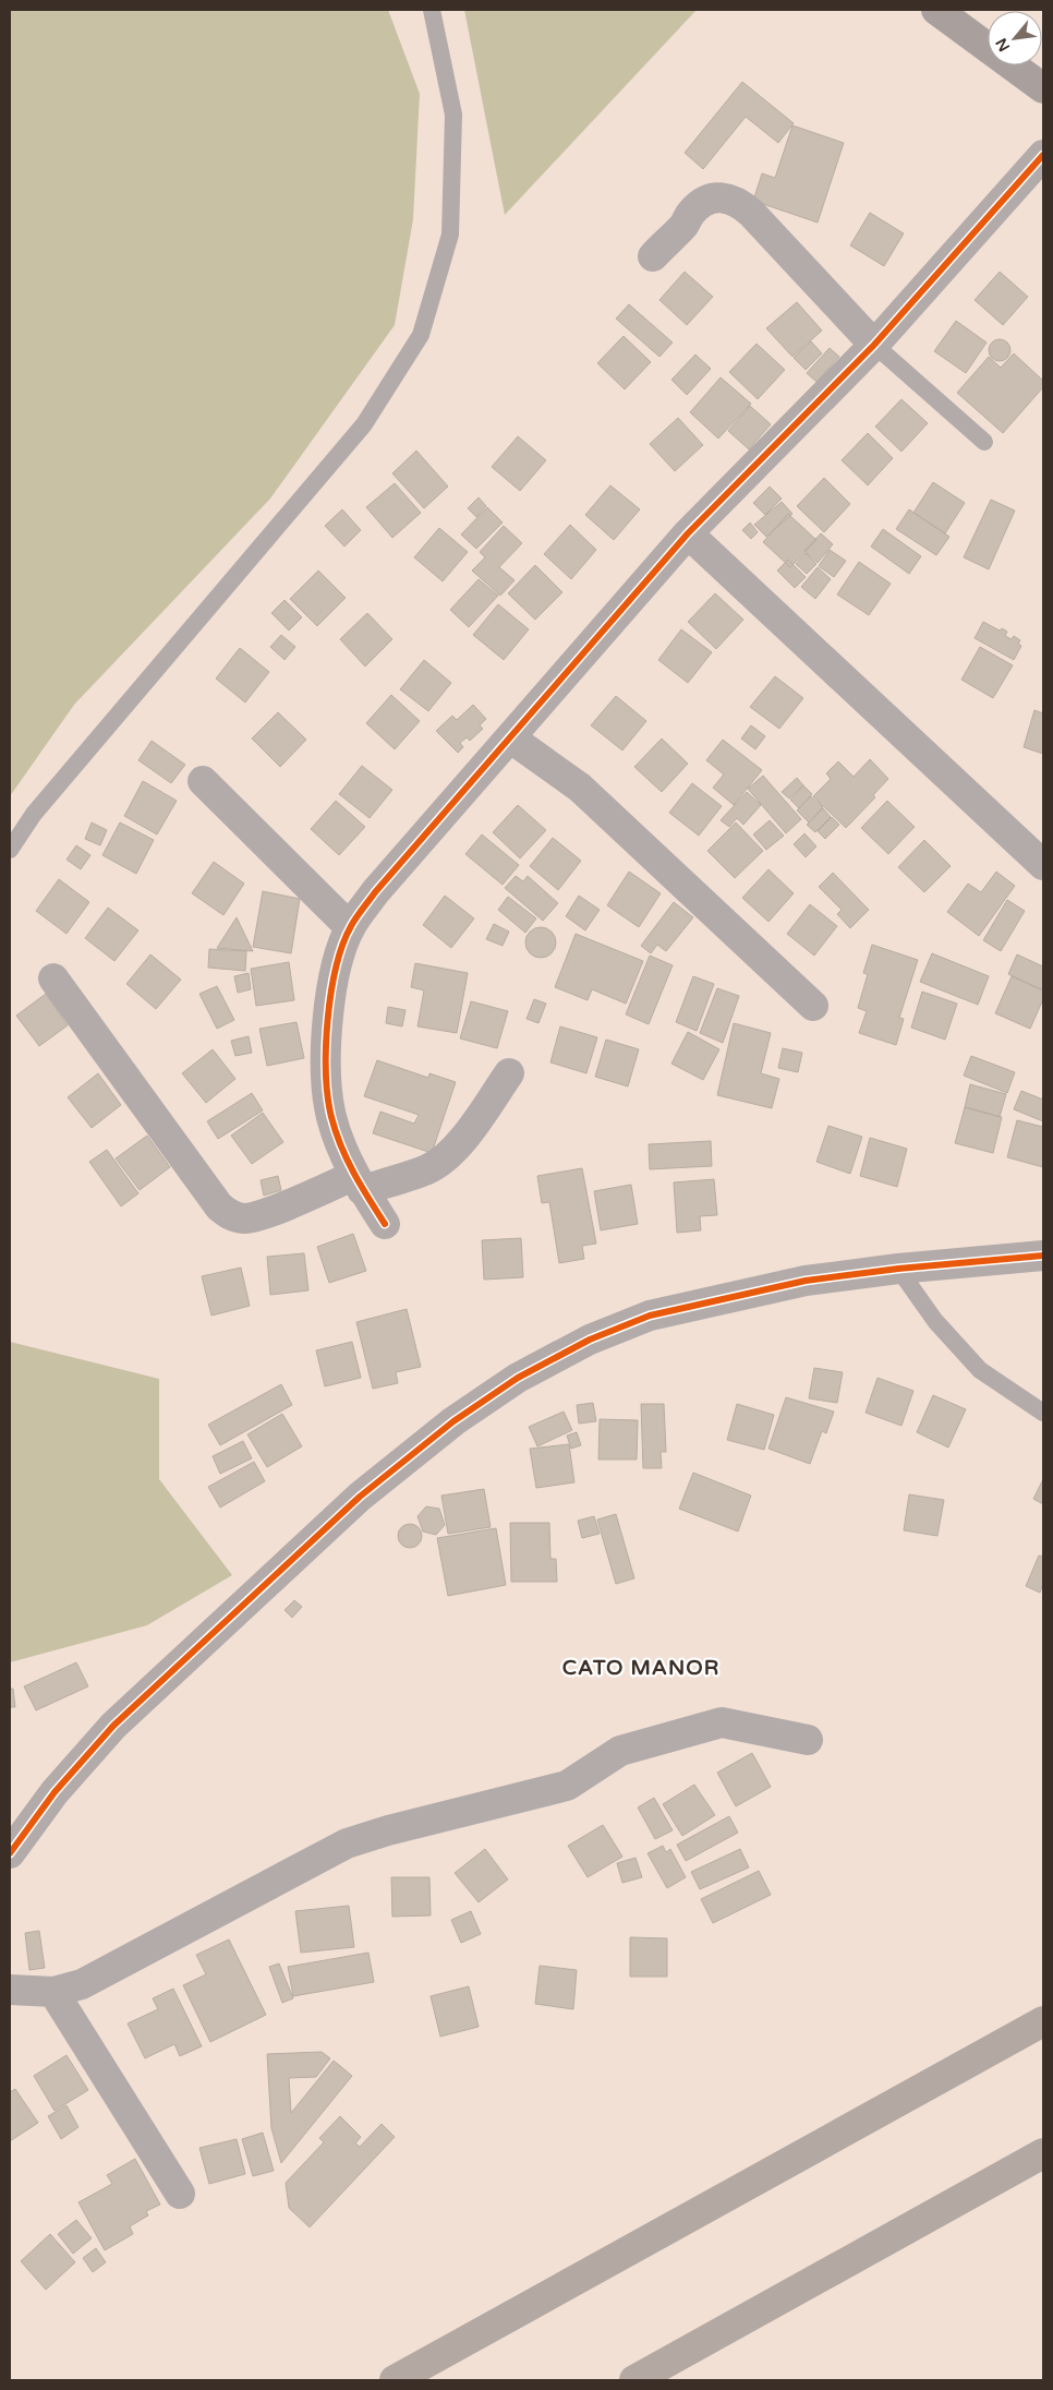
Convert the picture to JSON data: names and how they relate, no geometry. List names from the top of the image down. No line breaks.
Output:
{"districts":["CATO MANOR"],"north":"bottom left"}
